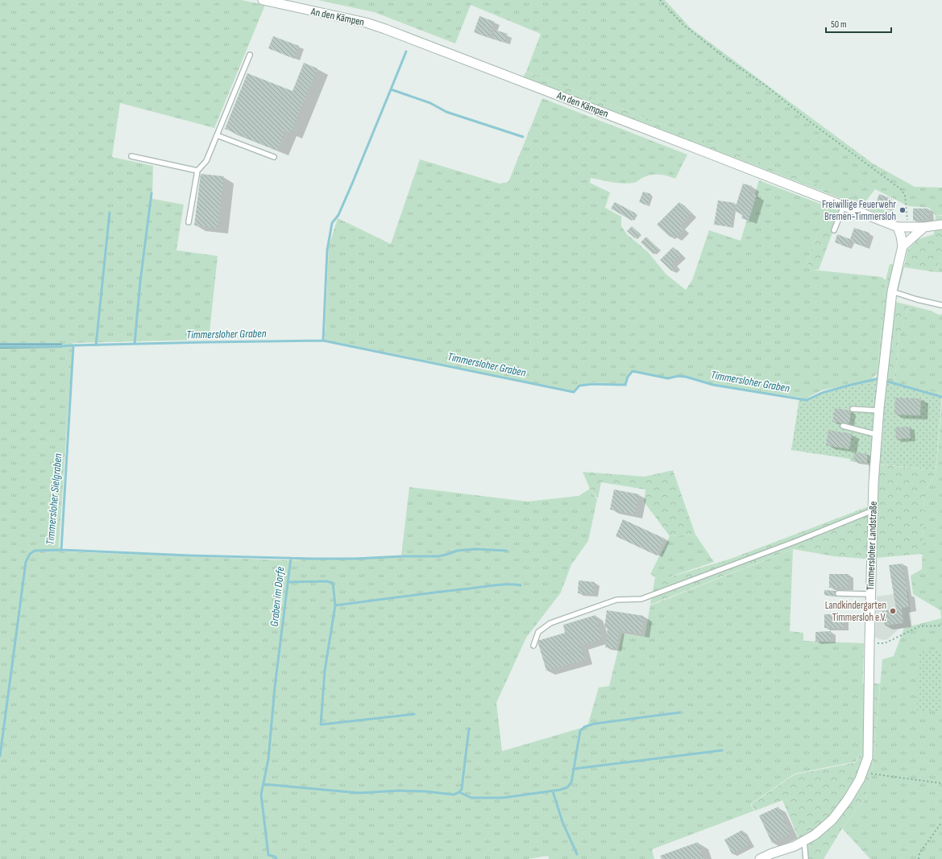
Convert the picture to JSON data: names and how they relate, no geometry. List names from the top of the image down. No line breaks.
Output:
{"streets":{"street":["An den Kämpen","Timmersloher Landstraße"]},"water":["Timmersloher Graben","Timmersloher Sielgraben","Graben im Dorfe"],"places":["Freiwillige Feuerwehr Bremen-Timmersloh","Landkindergarten Timmersloh e.V."],"scale_bar":"50 m"}
